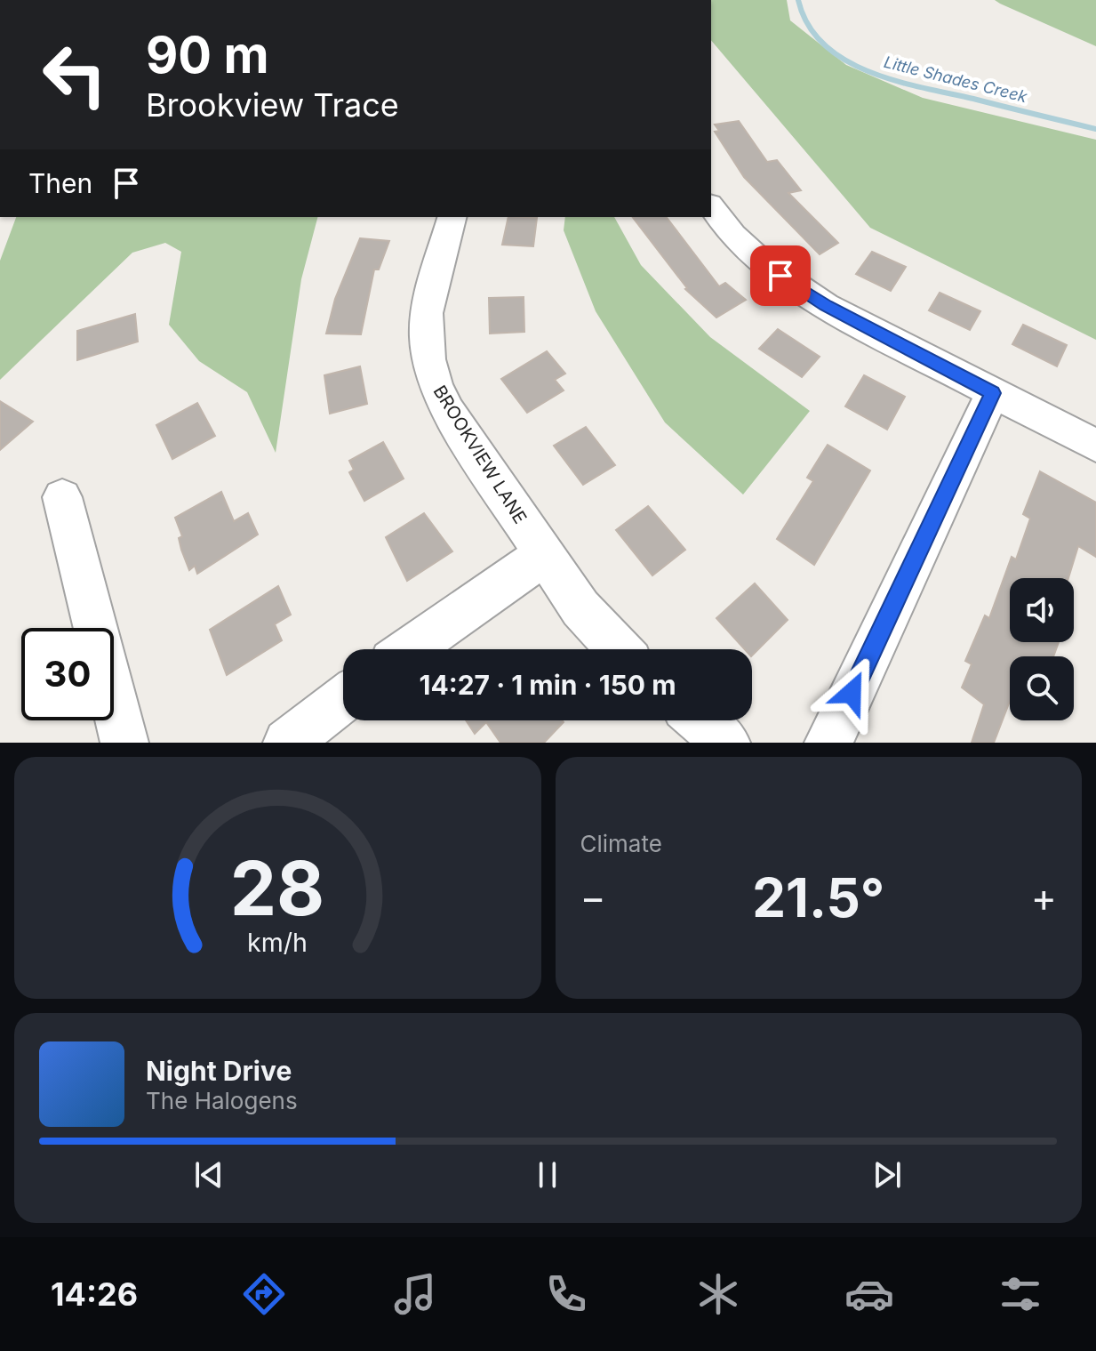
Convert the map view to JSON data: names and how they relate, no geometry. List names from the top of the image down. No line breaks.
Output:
{"streets":{"street":["BROOKVIEW LANE"]},"water":["Little Shades Creek"],"page":{"turn":["90 m","Brookview Trace"],"then":"Then","limit":"30","trip":"14:27 · 1 min · 150 m","tile":"Climate","heat":["−","21.5°","+"],"song":["Night Drive","The Halogens"],"tabs":"14:26","gauge":["28","km/h"]}}
